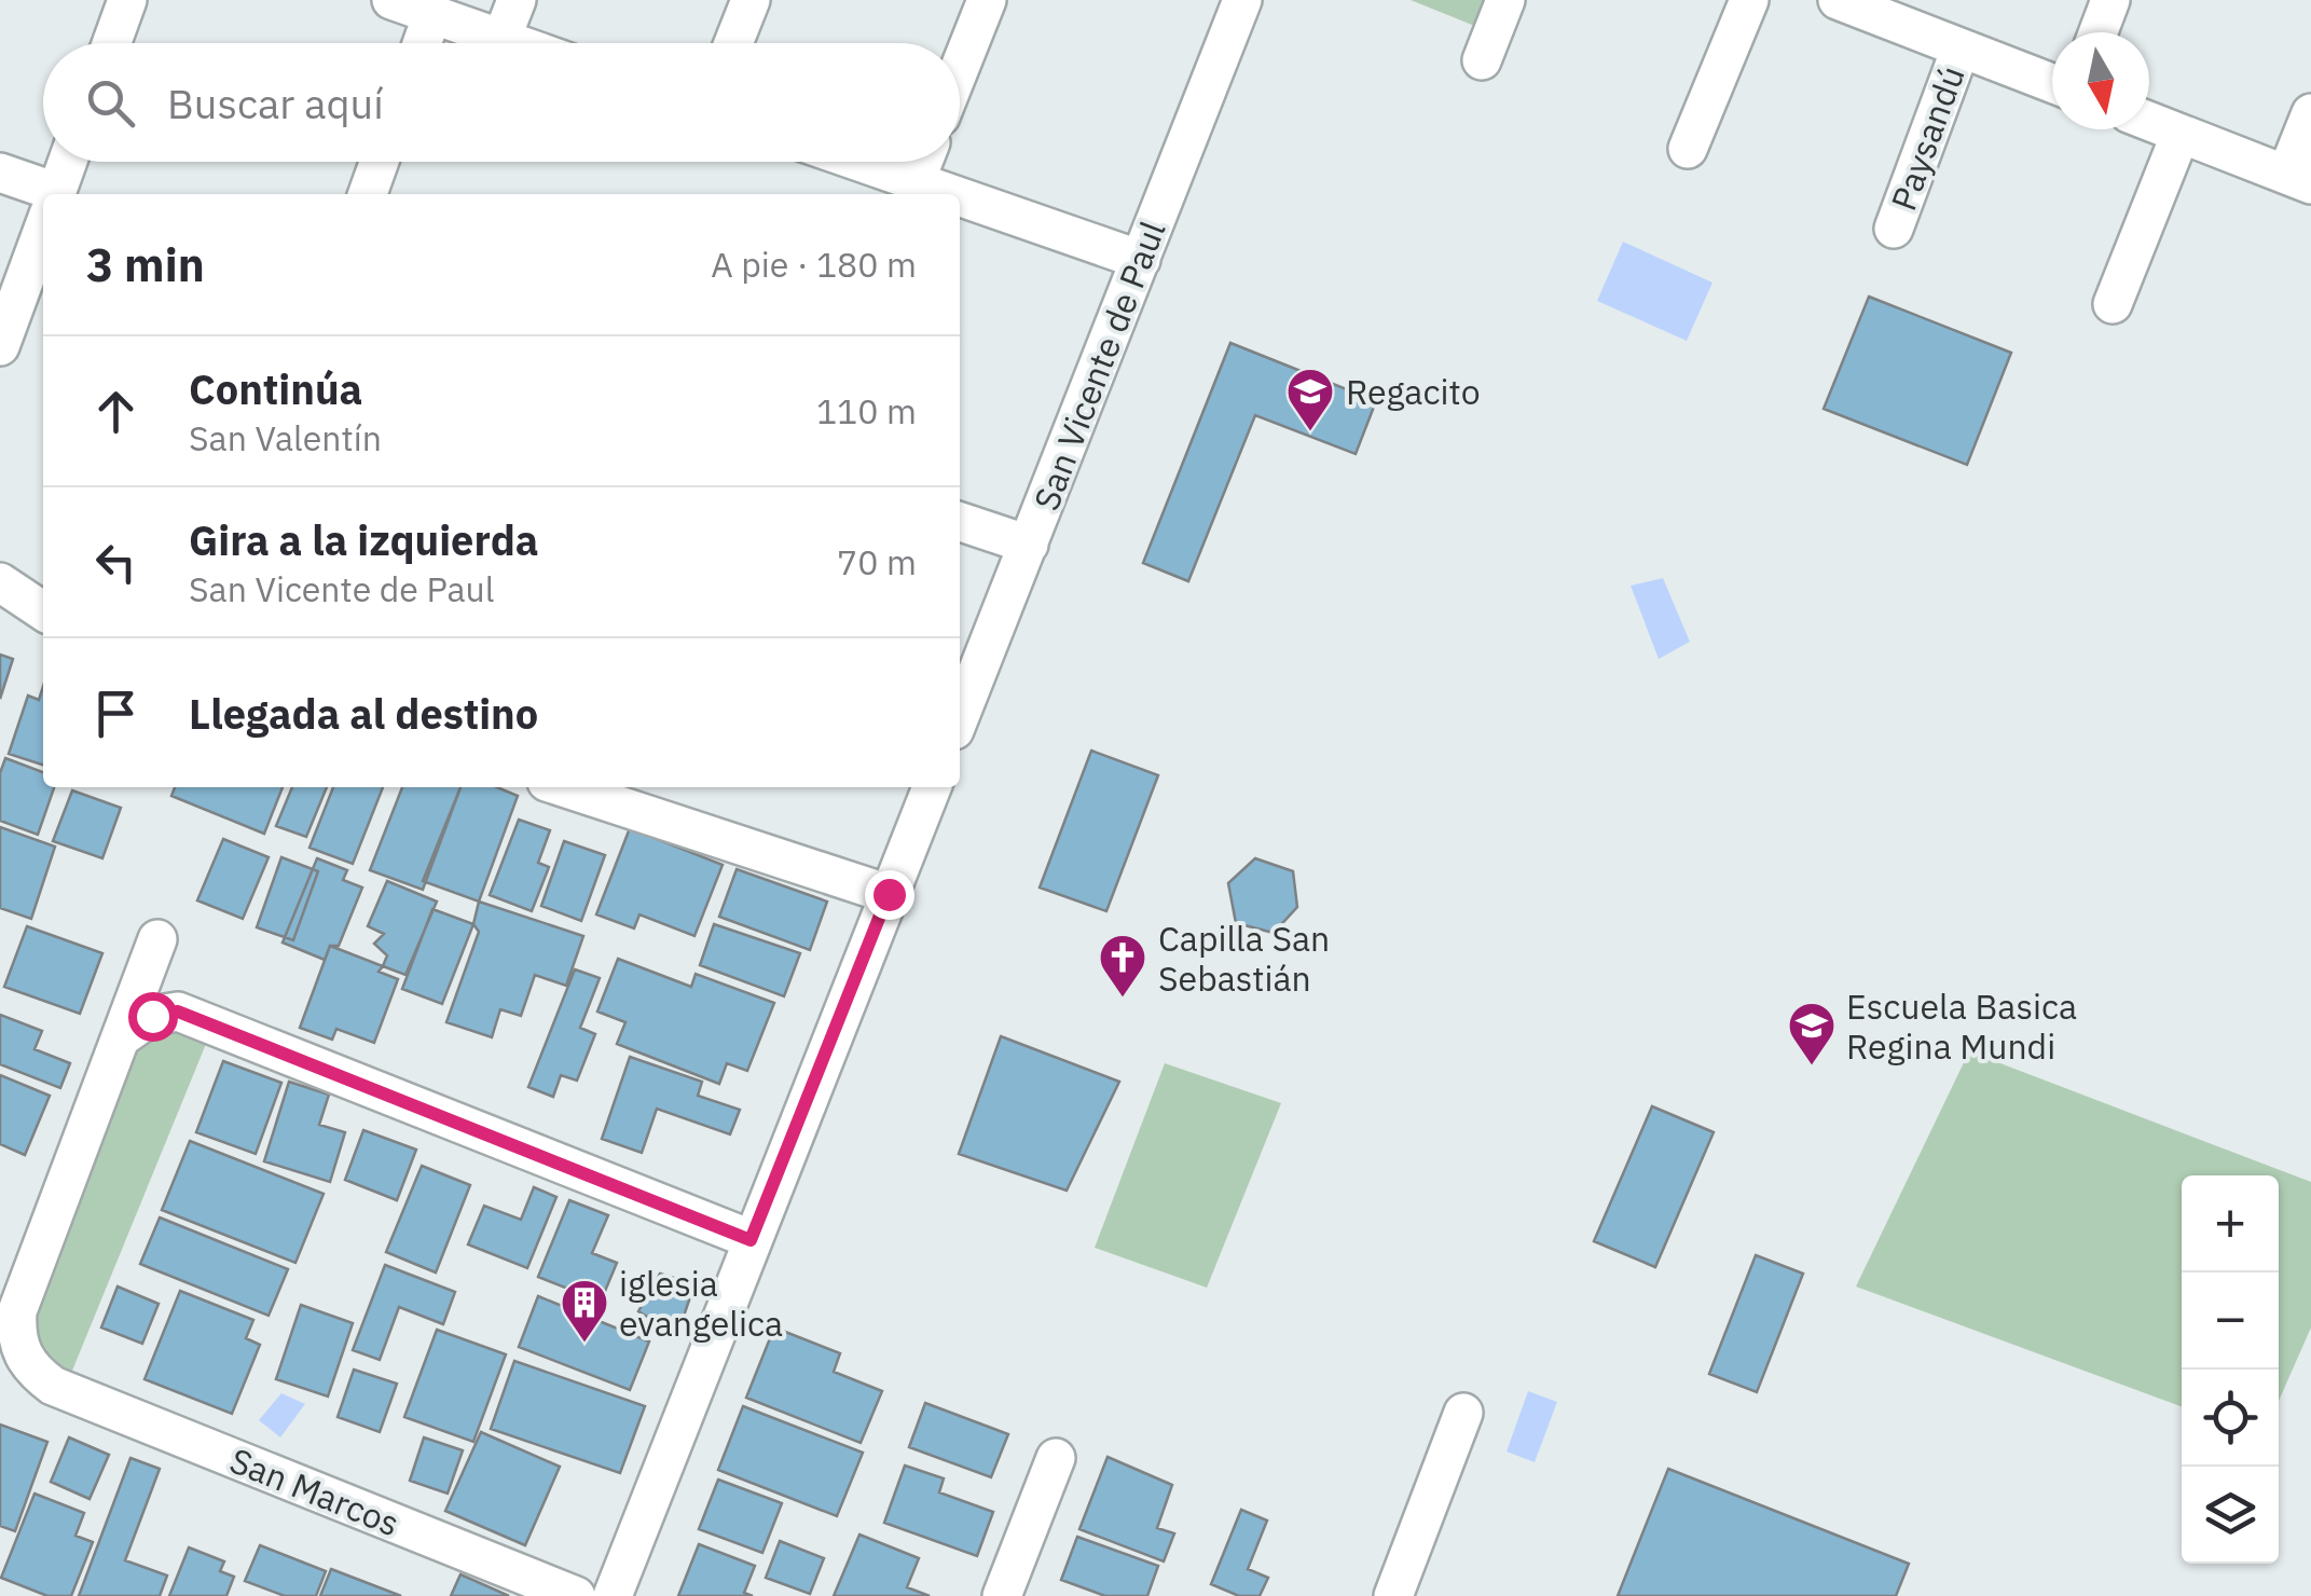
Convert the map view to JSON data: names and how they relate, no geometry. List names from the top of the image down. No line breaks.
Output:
{"streets":{"street":["Paysandú","San Vicente de Paul","San Marcos"]},"places":{"school or university":["Regacito","Escuela Basica Regina Mundi"],"church":["Capilla San Sebastián"],"building":["iglesia evangelica"]},"north":"bottom","page":{"search":"Buscar aquí","heading":["3 min","A pie · 180 m"],"list":[["Continúa","San Valentín","110 m"],["Gira a la izquierda","San Vicente de Paul","70 m"],"Llegada al destino"],"map_buttons":["+","−"]}}
